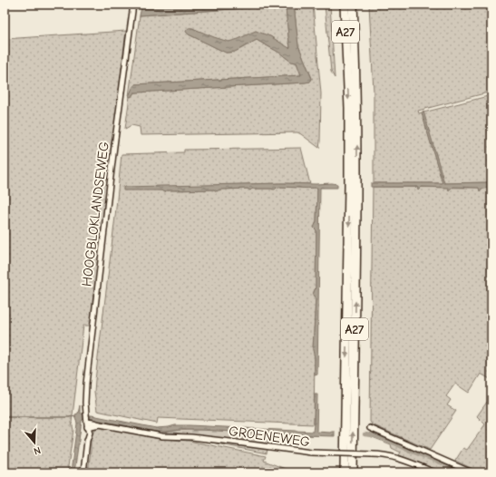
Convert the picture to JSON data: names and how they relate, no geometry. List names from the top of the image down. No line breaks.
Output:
{"streets":{"highway":["A27"],"street":["HOOGBLOKLANDSEWEG","GROENEWEG"]},"crossings":[["HOOGBLOKLANDSEWEG","GROENEWEG"]],"north":"bottom"}
